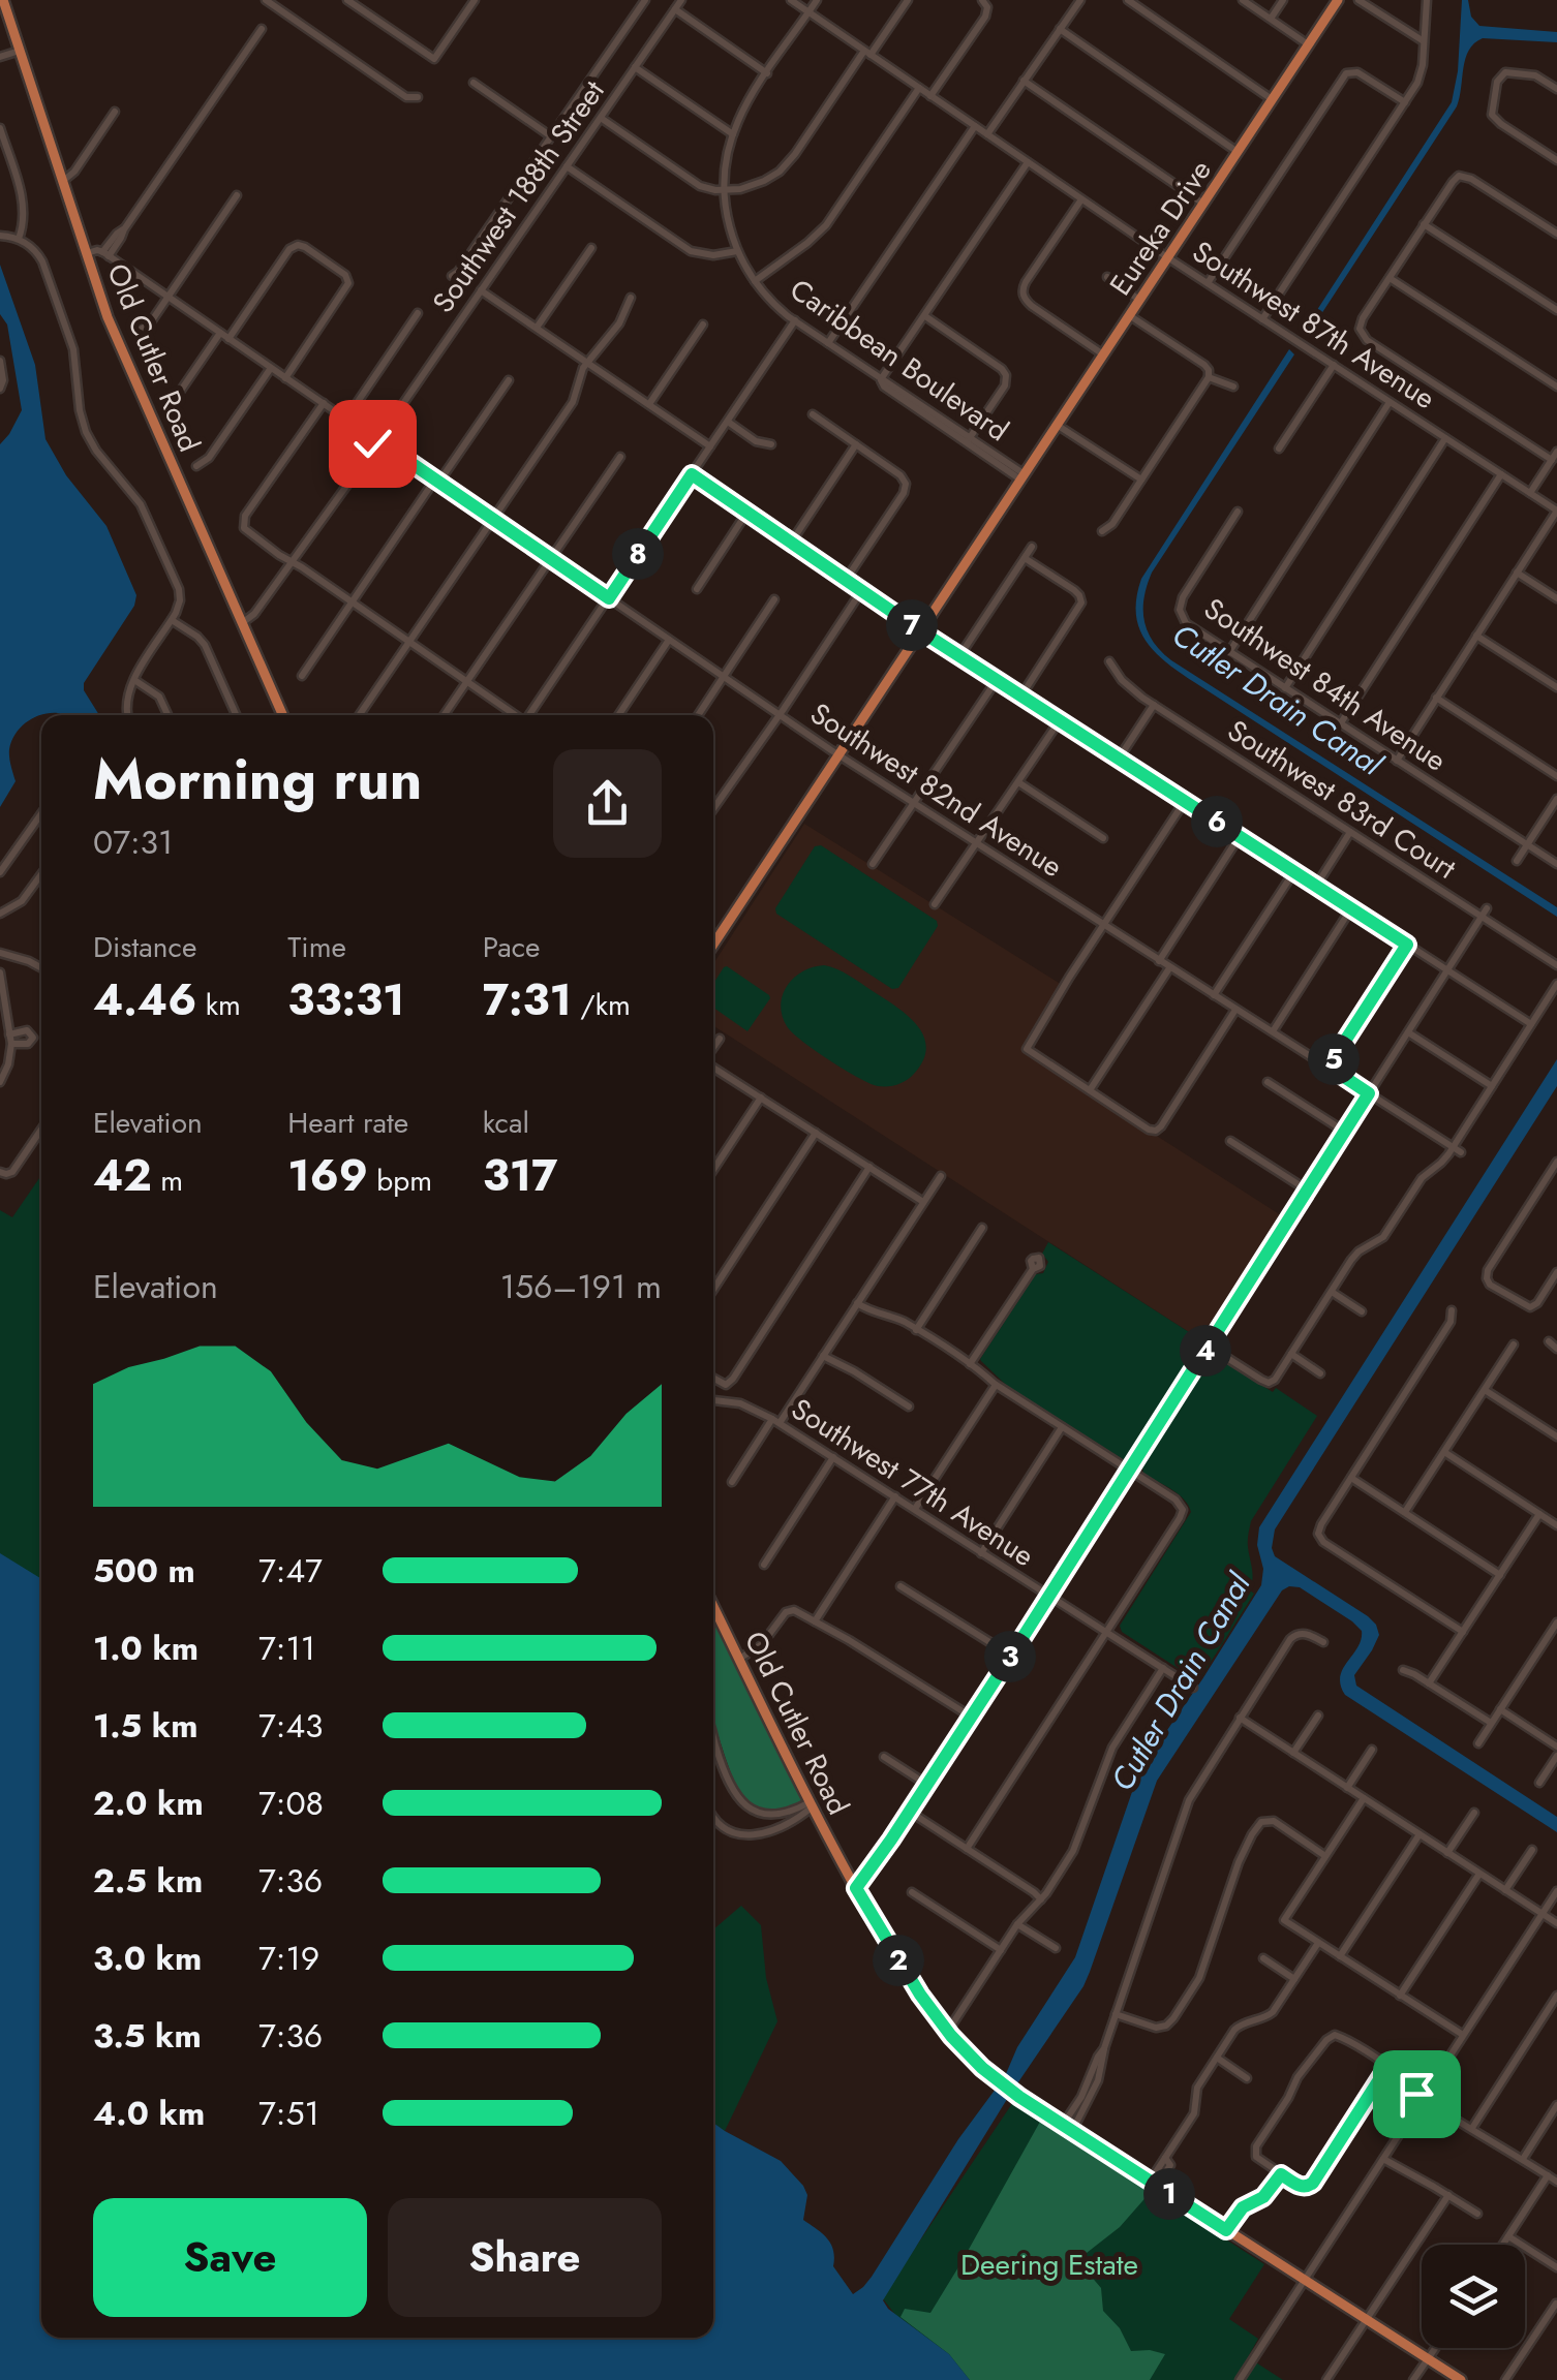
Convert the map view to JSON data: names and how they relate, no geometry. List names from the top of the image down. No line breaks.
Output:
{"streets":{"main road":["Eureka Drive","Old Cutler Road"],"street":["Southwest 188th Street","Southwest 87th Avenue","Caribbean Boulevard","Southwest 84th Avenue","Southwest 82nd Avenue","Southwest 83rd Court","Southwest 77th Avenue"]},"crossings":[["Southwest 188th Street","Old Cutler Road"],["Southwest 188th Street","Southwest 82nd Avenue"],["Eureka Drive","Southwest 87th Avenue"],["Eureka Drive","Caribbean Boulevard"],["Eureka Drive","Southwest 82nd Avenue"],["Southwest 87th Avenue","Caribbean Boulevard"]],"water":["Cutler Drain Canal"],"parks":["Deering Estate"],"page":{"pins":["8","7","6","5","4","3","2","1"],"heading":["Morning run","07:31"],"stats":[["Distance","4.46 km"],["Time","33:31"],["Pace","7:31 /km"],["Elevation","42 m"],["Heart rate","169 bpm"],["kcal","317"]],"chart":["Elevation","156–191 m"],"list":[{"name":"500 m","note":"7:47"},{"name":"1.0 km","note":"7:11"},{"name":"1.5 km","note":"7:43"},{"name":"2.0 km","note":"7:08"},{"name":"2.5 km","note":"7:36"},{"name":"3.0 km","note":"7:19"},{"name":"3.5 km","note":"7:36"},{"name":"4.0 km","note":"7:51"}],"buttons":["Save","Share"]}}
